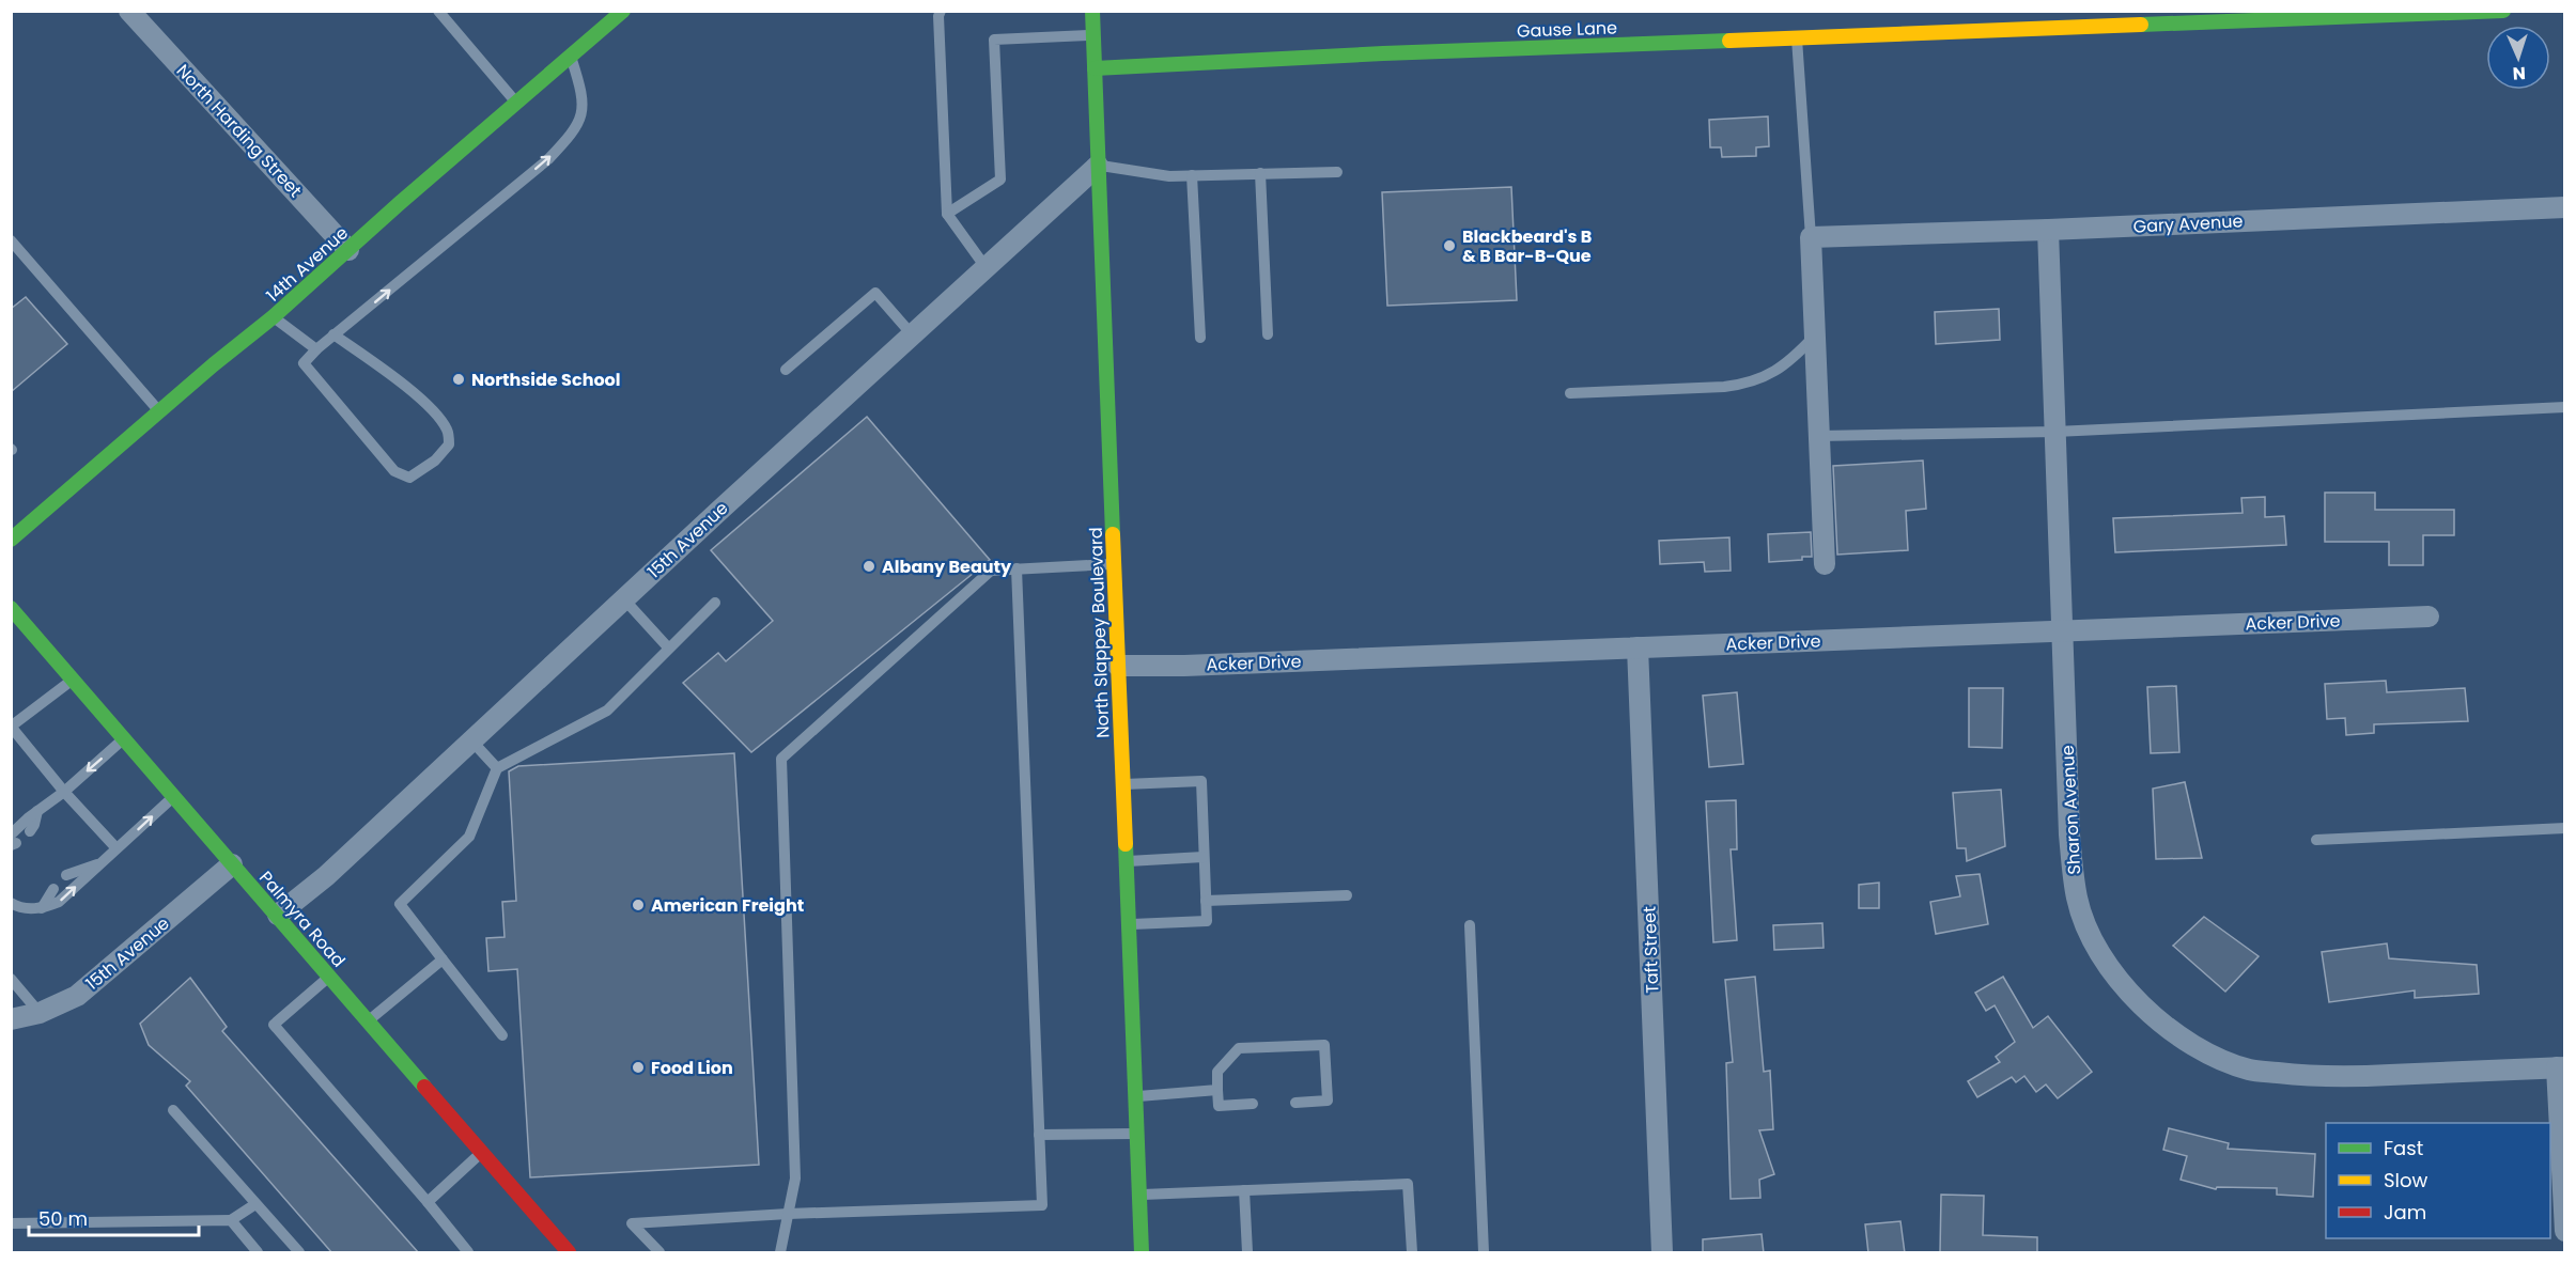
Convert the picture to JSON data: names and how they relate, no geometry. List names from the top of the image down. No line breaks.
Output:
{"streets":{"street":["Gause Lane","North Harding Street","Gary Avenue","14th Avenue","15th Avenue","Acker Drive","North Slappey Boulevard","Sharon Avenue","Palmyra Road","Taft Street"]},"crossings":[["Gause Lane","North Slappey Boulevard"],["North Harding Street","14th Avenue"],["Gary Avenue","Sharon Avenue"],["15th Avenue","North Slappey Boulevard"],["15th Avenue","Palmyra Road"],["Acker Drive","North Slappey Boulevard"],["Acker Drive","Sharon Avenue"],["Acker Drive","Taft Street"]],"places":["Blackbeard's B & B Bar-B-Que","Northside School","Albany Beauty","American Freight","Food Lion"],"legend":["Fast","Slow","Jam"],"scale_bar":"50 m","north":"bottom"}
